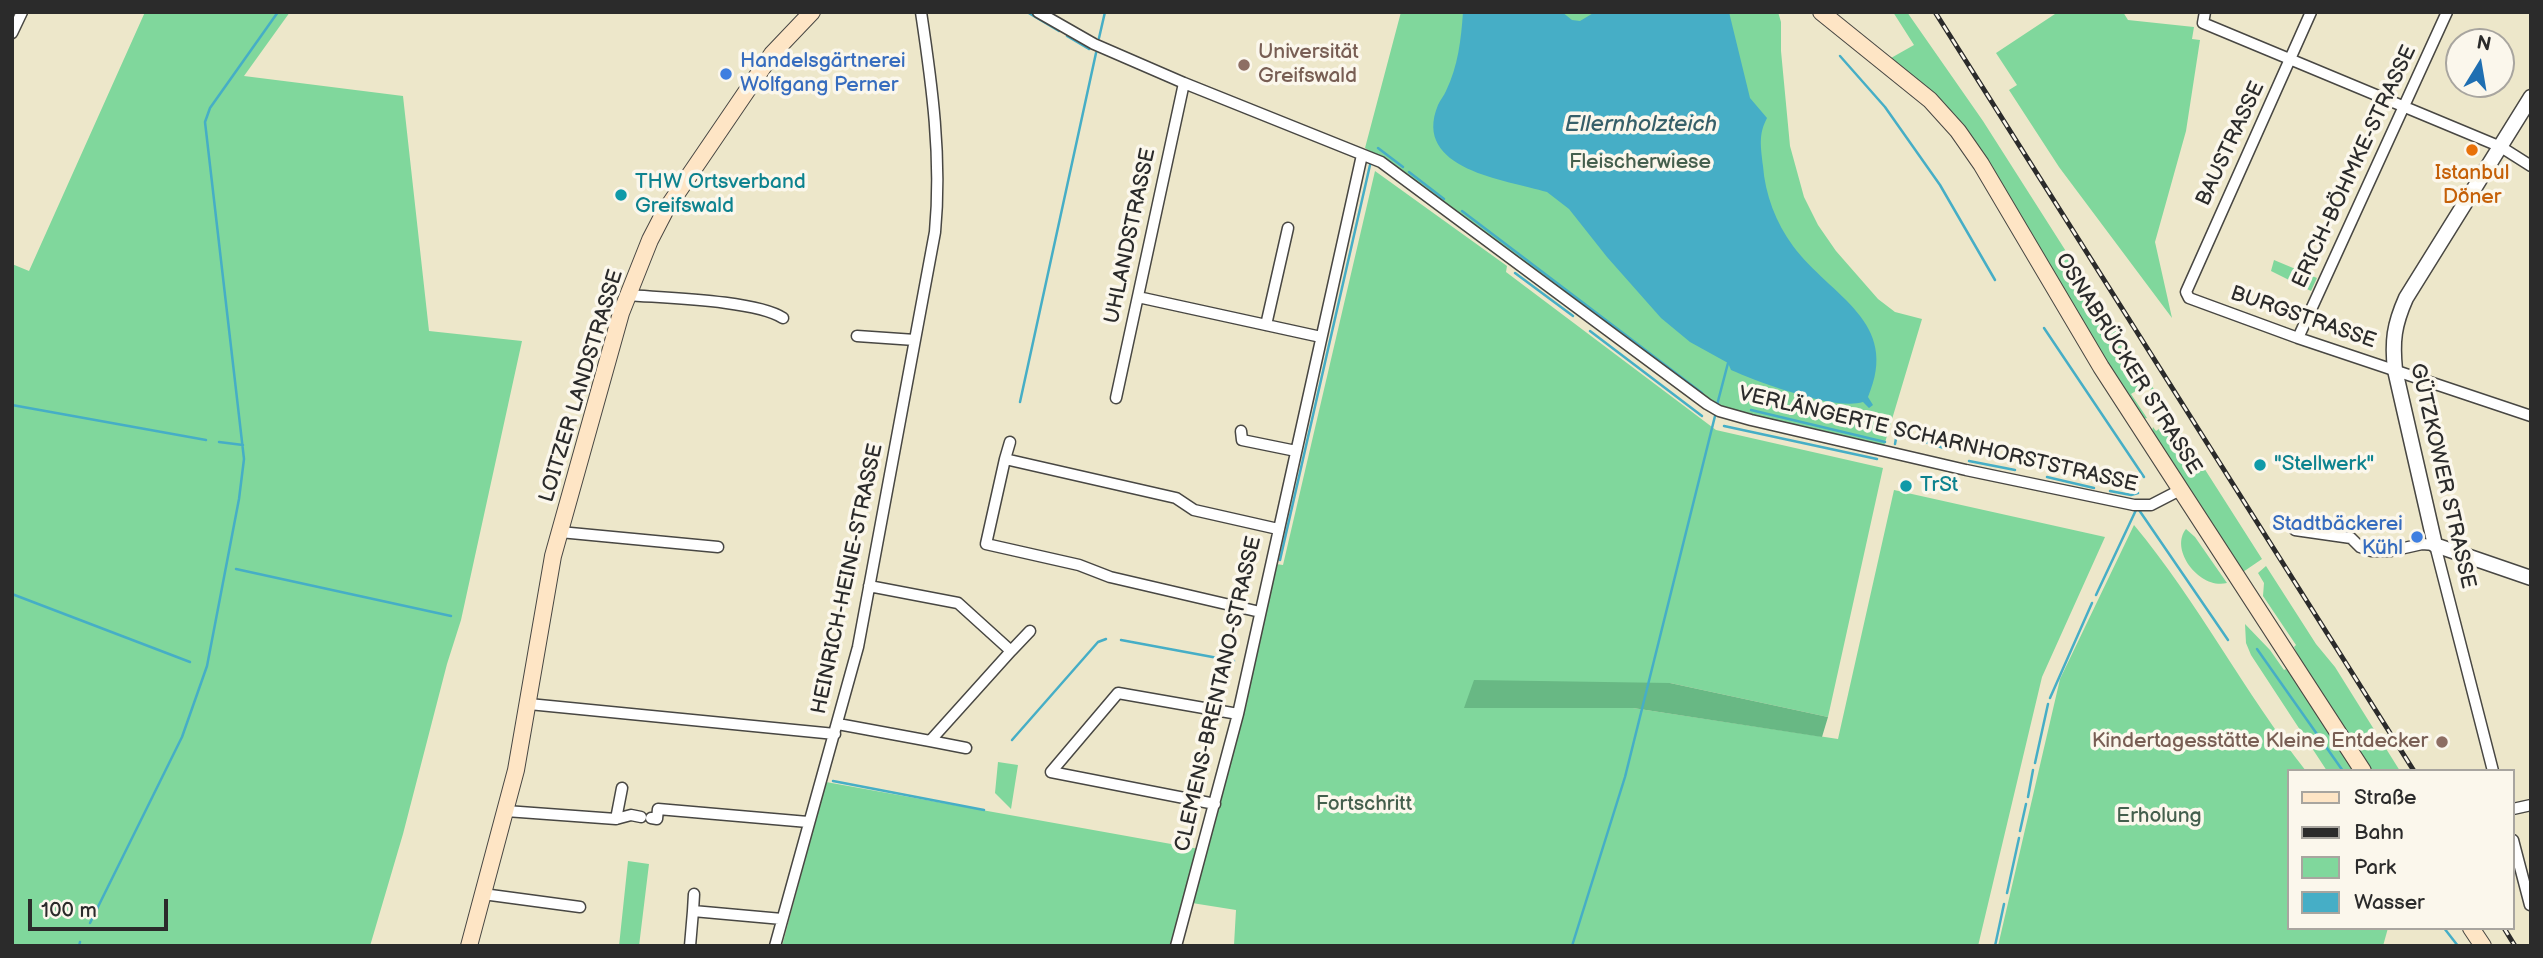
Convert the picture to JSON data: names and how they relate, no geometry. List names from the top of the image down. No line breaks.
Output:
{"streets":{"main road":["OSNABRÜCKER STRASSE","LOITZER LANDSTRASSE"],"street":["BAUSTRASSE","ERICH-BÖHMKE-STRASSE","UHLANDSTRASSE","BURGSTRASSE","VERLÄNGERTE SCHARNHORSTSTRASSE","GÜTZKOWER STRASSE","HEINRICH-HEINE-STRASSE","CLEMENS-BRENTANO-STRASSE"]},"crossings":[["BAUSTRASSE","BURGSTRASSE"],["ERICH-BÖHMKE-STRASSE","BURGSTRASSE"],["UHLANDSTRASSE","VERLÄNGERTE SCHARNHORSTSTRASSE"],["BURGSTRASSE","GÜTZKOWER STRASSE"],["OSNABRÜCKER STRASSE","VERLÄNGERTE SCHARNHORSTSTRASSE"],["VERLÄNGERTE SCHARNHORSTSTRASSE","CLEMENS-BRENTANO-STRASSE"]],"water":["Ellernholzteich"],"parks":["Fleischerwiese","Fortschritt","Erholung"],"places":["Universität Greifswald","Handelsgärtnerei Wolfgang Perner","Istanbul Döner","THW Ortsverband Greifswald","\"Stellwerk\"","TrSt","Stadtbäckerei Kühl","Kindertagesstätte Kleine Entdecker"],"legend":["Straße","Bahn","Park","Wasser"],"scale_bar":"100 m","north":"top"}
